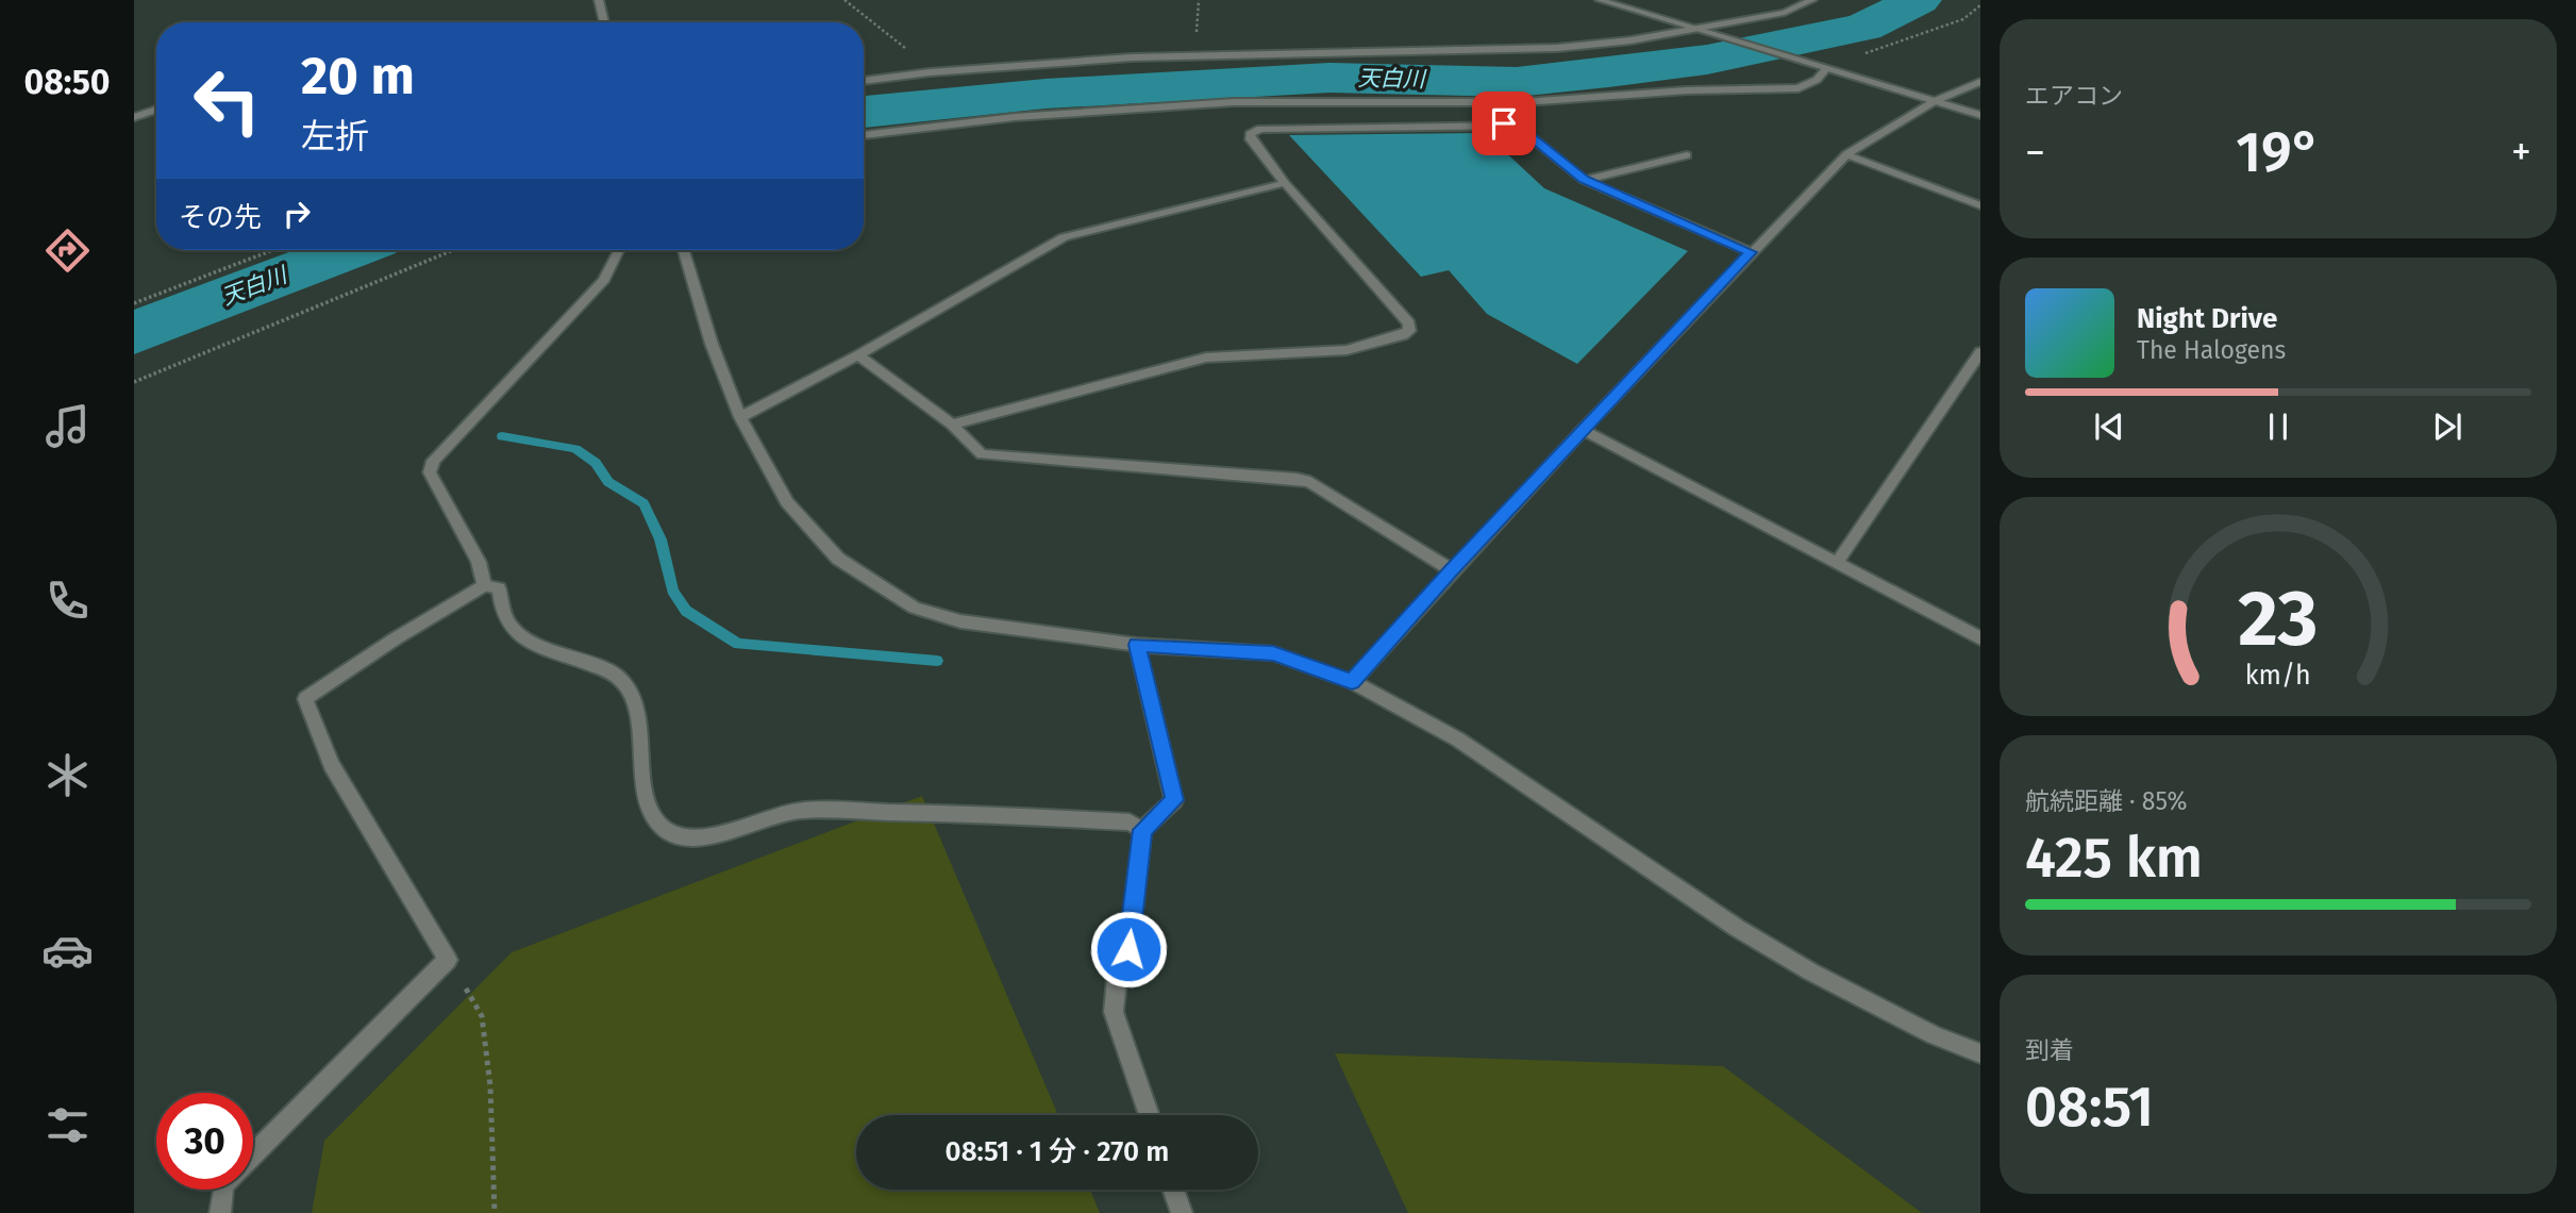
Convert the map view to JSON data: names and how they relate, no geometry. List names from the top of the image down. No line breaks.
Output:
{"water":["天白川"],"page":{"tabs":"08:50","tile":["エアコン",["航続距離 · 85%","425 km"],["到着","08:51"]],"turn":["20 m","左折"],"heat":["−","19°","+"],"then":"その先","song":["Night Drive","The Halogens"],"limit":"30","trip":"08:51 · 1 分 · 270 m","gauge":["23","km/h"]}}
